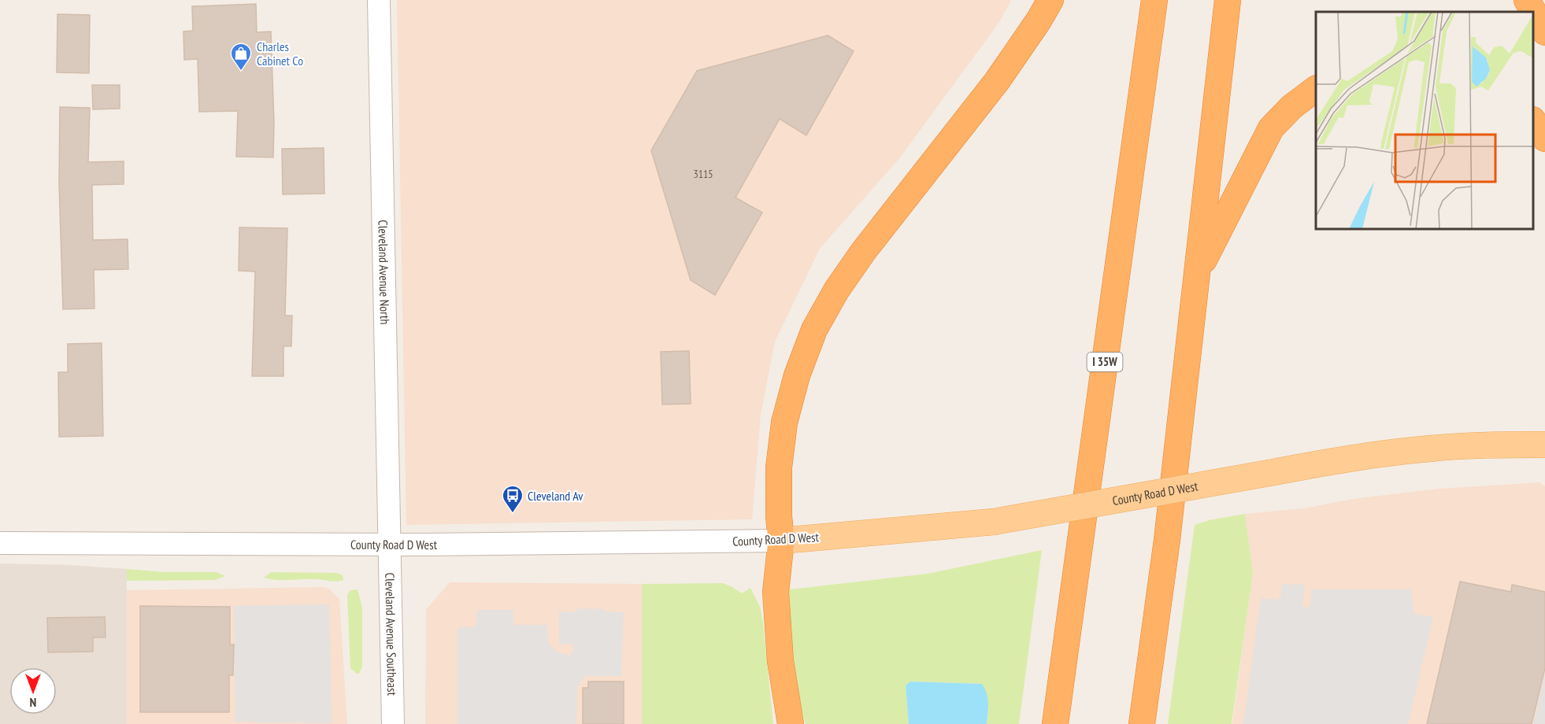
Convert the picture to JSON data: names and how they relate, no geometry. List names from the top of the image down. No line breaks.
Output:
{"streets":{"highway":["I 35W"],"main road":["County Road D West"],"street":["Cleveland Avenue North","Cleveland Avenue Southeast"]},"crossings":[["Cleveland Avenue North","County Road D West"],["Cleveland Avenue North","Cleveland Avenue Southeast"],["County Road D West","Cleveland Avenue Southeast"]],"places":{"shop":["Charles Cabinet Co"],"bus stop":["Cleveland Av"]},"house_numbers":["3115"],"north":"bottom"}
